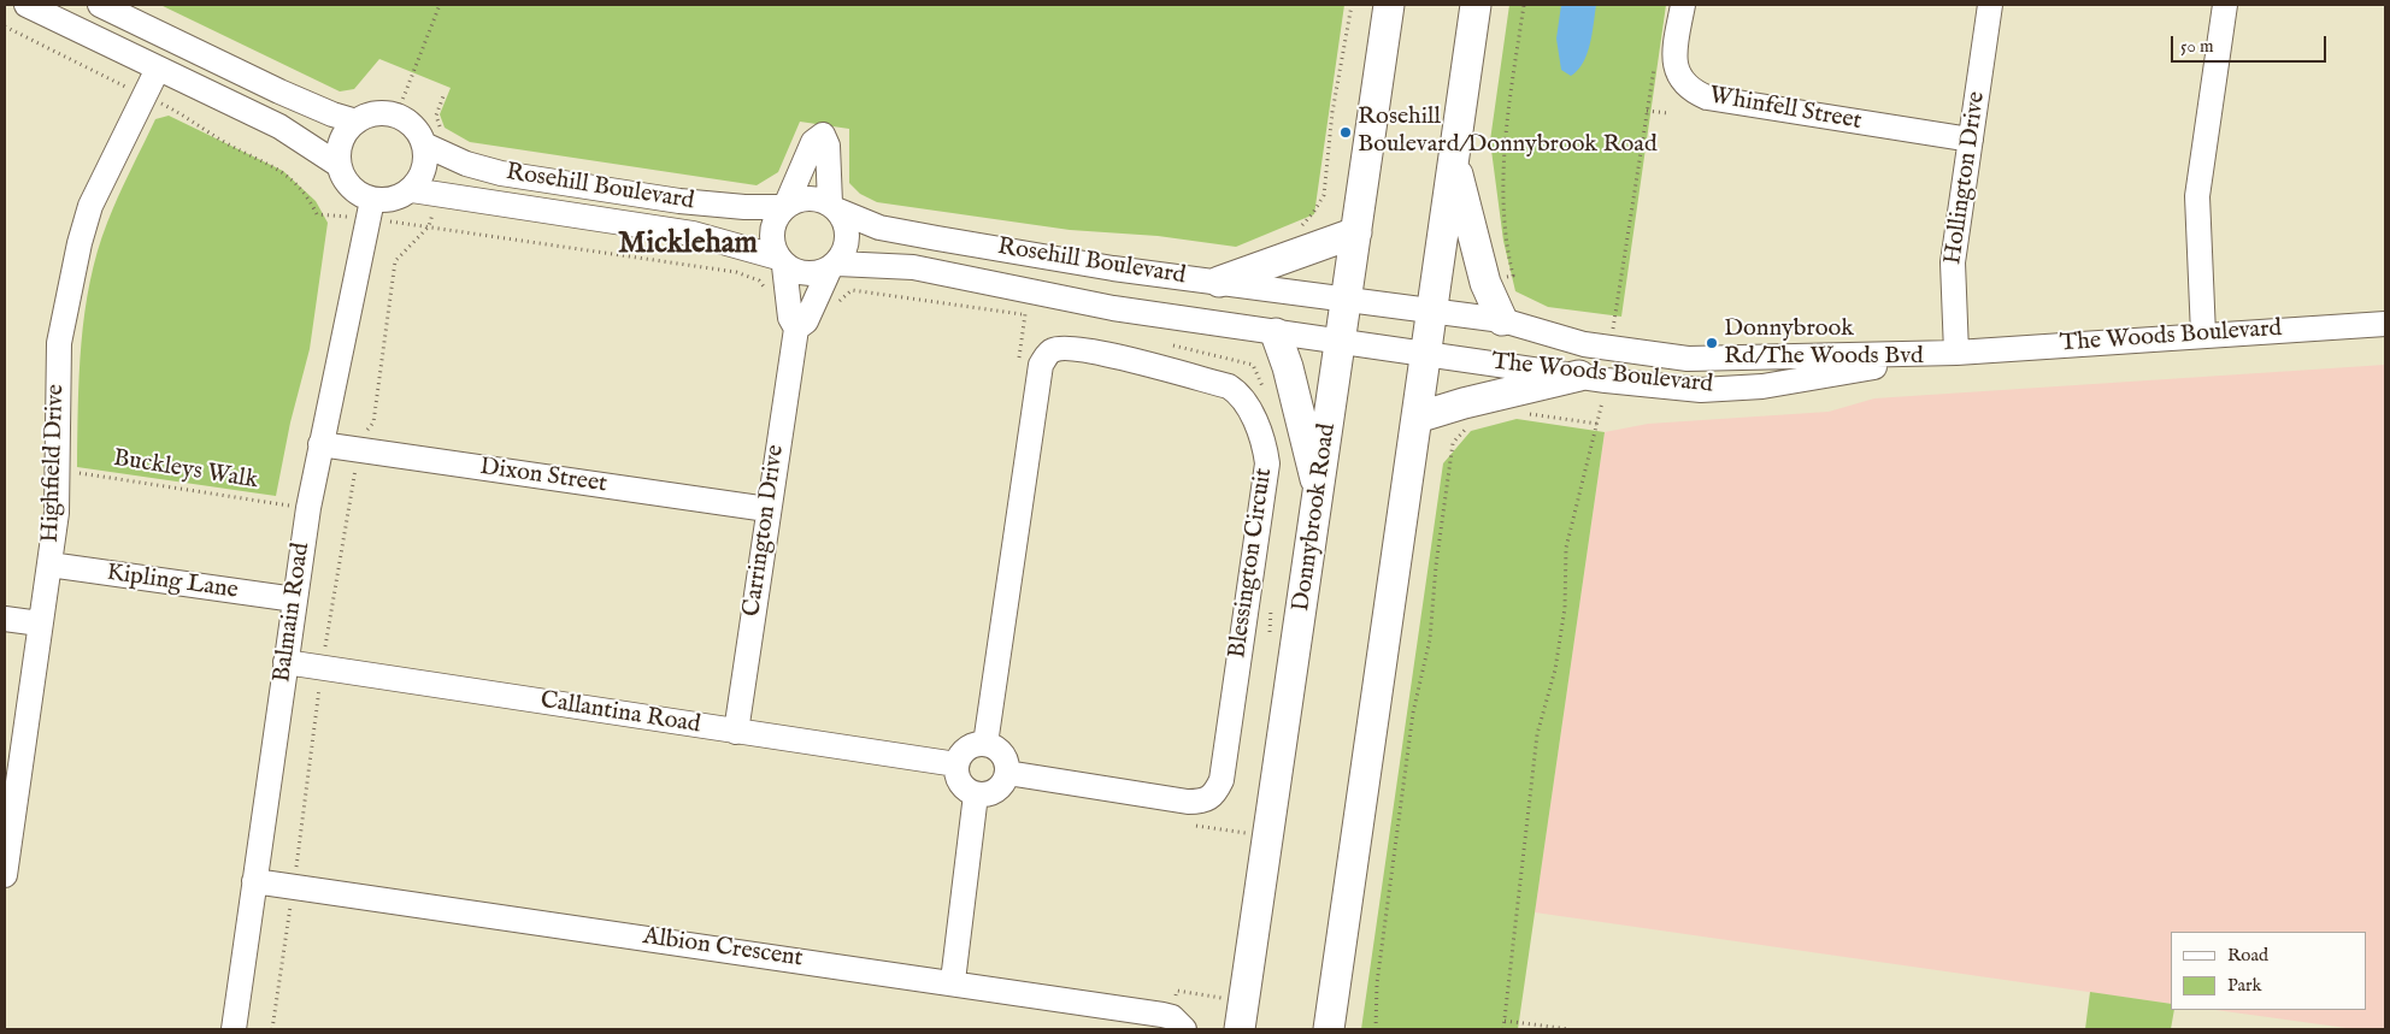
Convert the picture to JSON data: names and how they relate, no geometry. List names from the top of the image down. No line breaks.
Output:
{"streets":{"main road":["Donnybrook Road"],"street":["Whinfell Street","Hollington Drive","Rosehill Boulevard","The Woods Boulevard","Highfield Drive","Dixon Street","Carrington Drive","Blessington Circuit","Kipling Lane","Balmain Road","Callantina Road","Albion Crescent"],"path":["Buckleys Walk"]},"crossings":[["Whinfell Street","Hollington Drive"],["Hollington Drive","The Woods Boulevard"],["Rosehill Boulevard","The Woods Boulevard"],["Rosehill Boulevard","Donnybrook Road"],["Rosehill Boulevard","Carrington Drive"],["Rosehill Boulevard","Balmain Road"],["The Woods Boulevard","Donnybrook Road"],["Highfield Drive","Buckleys Walk"],["Highfield Drive","Kipling Lane"],["Buckleys Walk","Balmain Road"],["Dixon Street","Carrington Drive"],["Dixon Street","Balmain Road"],["Carrington Drive","Callantina Road"],["Blessington Circuit","Callantina Road"],["Kipling Lane","Balmain Road"],["Balmain Road","Callantina Road"],["Balmain Road","Albion Crescent"]],"districts":["Mickleham"],"places":["Rosehill Boulevard/Donnybrook Road","Donnybrook Rd/The Woods Bvd"],"legend":["Road","Park"],"scale_bar":"50 m"}
